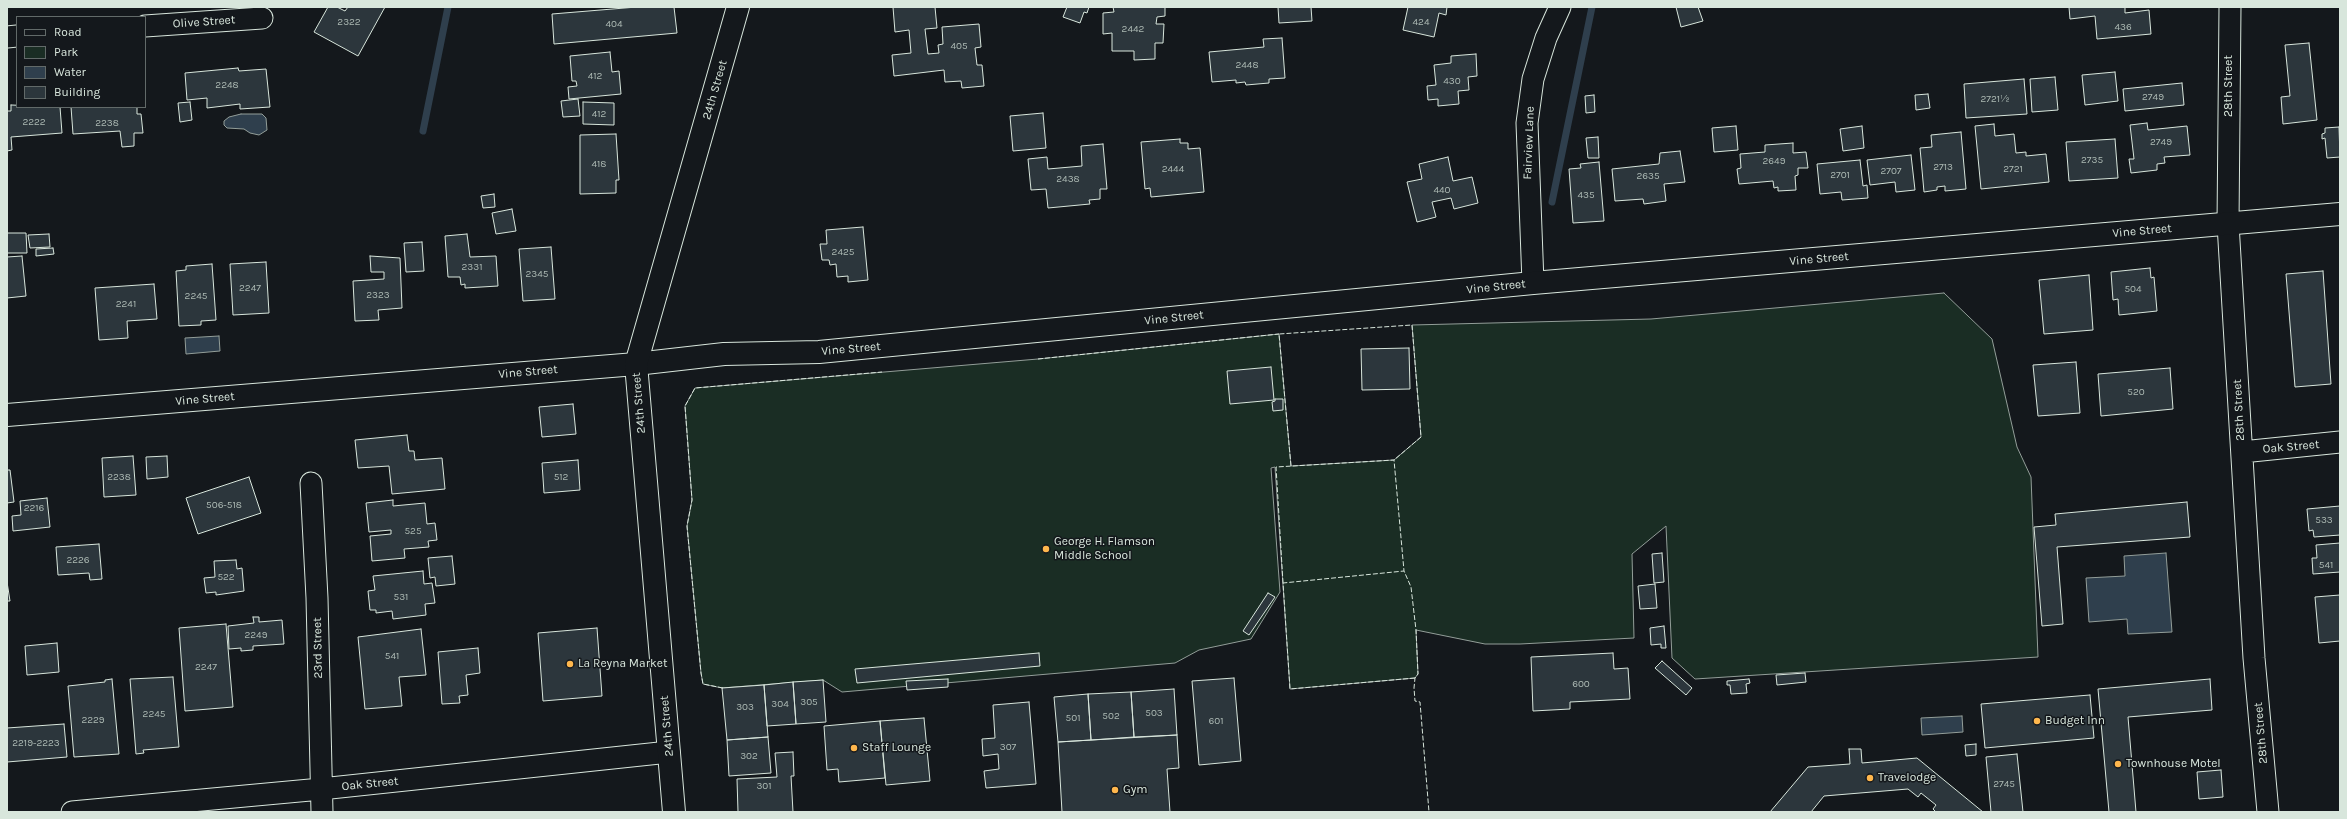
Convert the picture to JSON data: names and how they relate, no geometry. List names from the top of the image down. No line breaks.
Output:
{"streets":{"street":["Olive Street","28th Street","24th Street","Fairview Lane","Vine Street","Oak Street","23rd Street"]},"crossings":[["28th Street","Vine Street"],["28th Street","Oak Street"],["24th Street","Vine Street"],["24th Street","Oak Street"],["Fairview Lane","Vine Street"],["Oak Street","23rd Street"]],"places":["George H. Flamson Middle School","La Reyna Market","Budget Inn","Staff Lounge","Townhouse Motel","Travelodge","Gym"],"house_numbers":["2322","424","404","436","2442","405","2448","412","430","2248","2749","2721½","412","2222","2238","2749","2735","2649","418","2713","2444","2721","2707","2701","2635","2438","440","435","2425","2331","2345","2247","504","2323","2245","2241","520","2238","512","506-518","2216","533","525","2226","541","522","531","2249","541","2247","600","305","304","303","503","2245","502","501","2229","601","2219-2223","307","302","2745","301"],"legend":["Road","Park","Water","Building"]}
